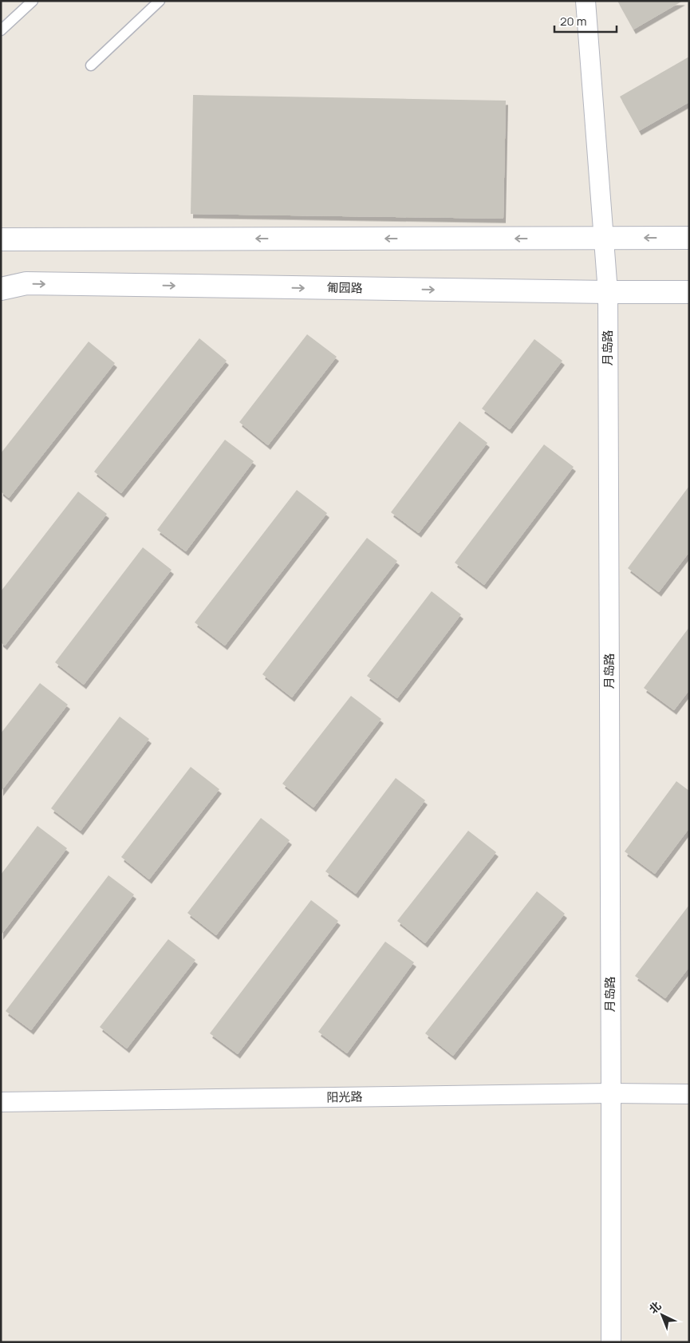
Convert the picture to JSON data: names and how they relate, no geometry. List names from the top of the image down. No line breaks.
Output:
{"streets":{"main road":["匍园路"],"street":["月岛路","阳光路"]},"crossings":[["匍园路","月岛路"],["月岛路","阳光路"]],"scale_bar":"20 m","north":"top left"}
